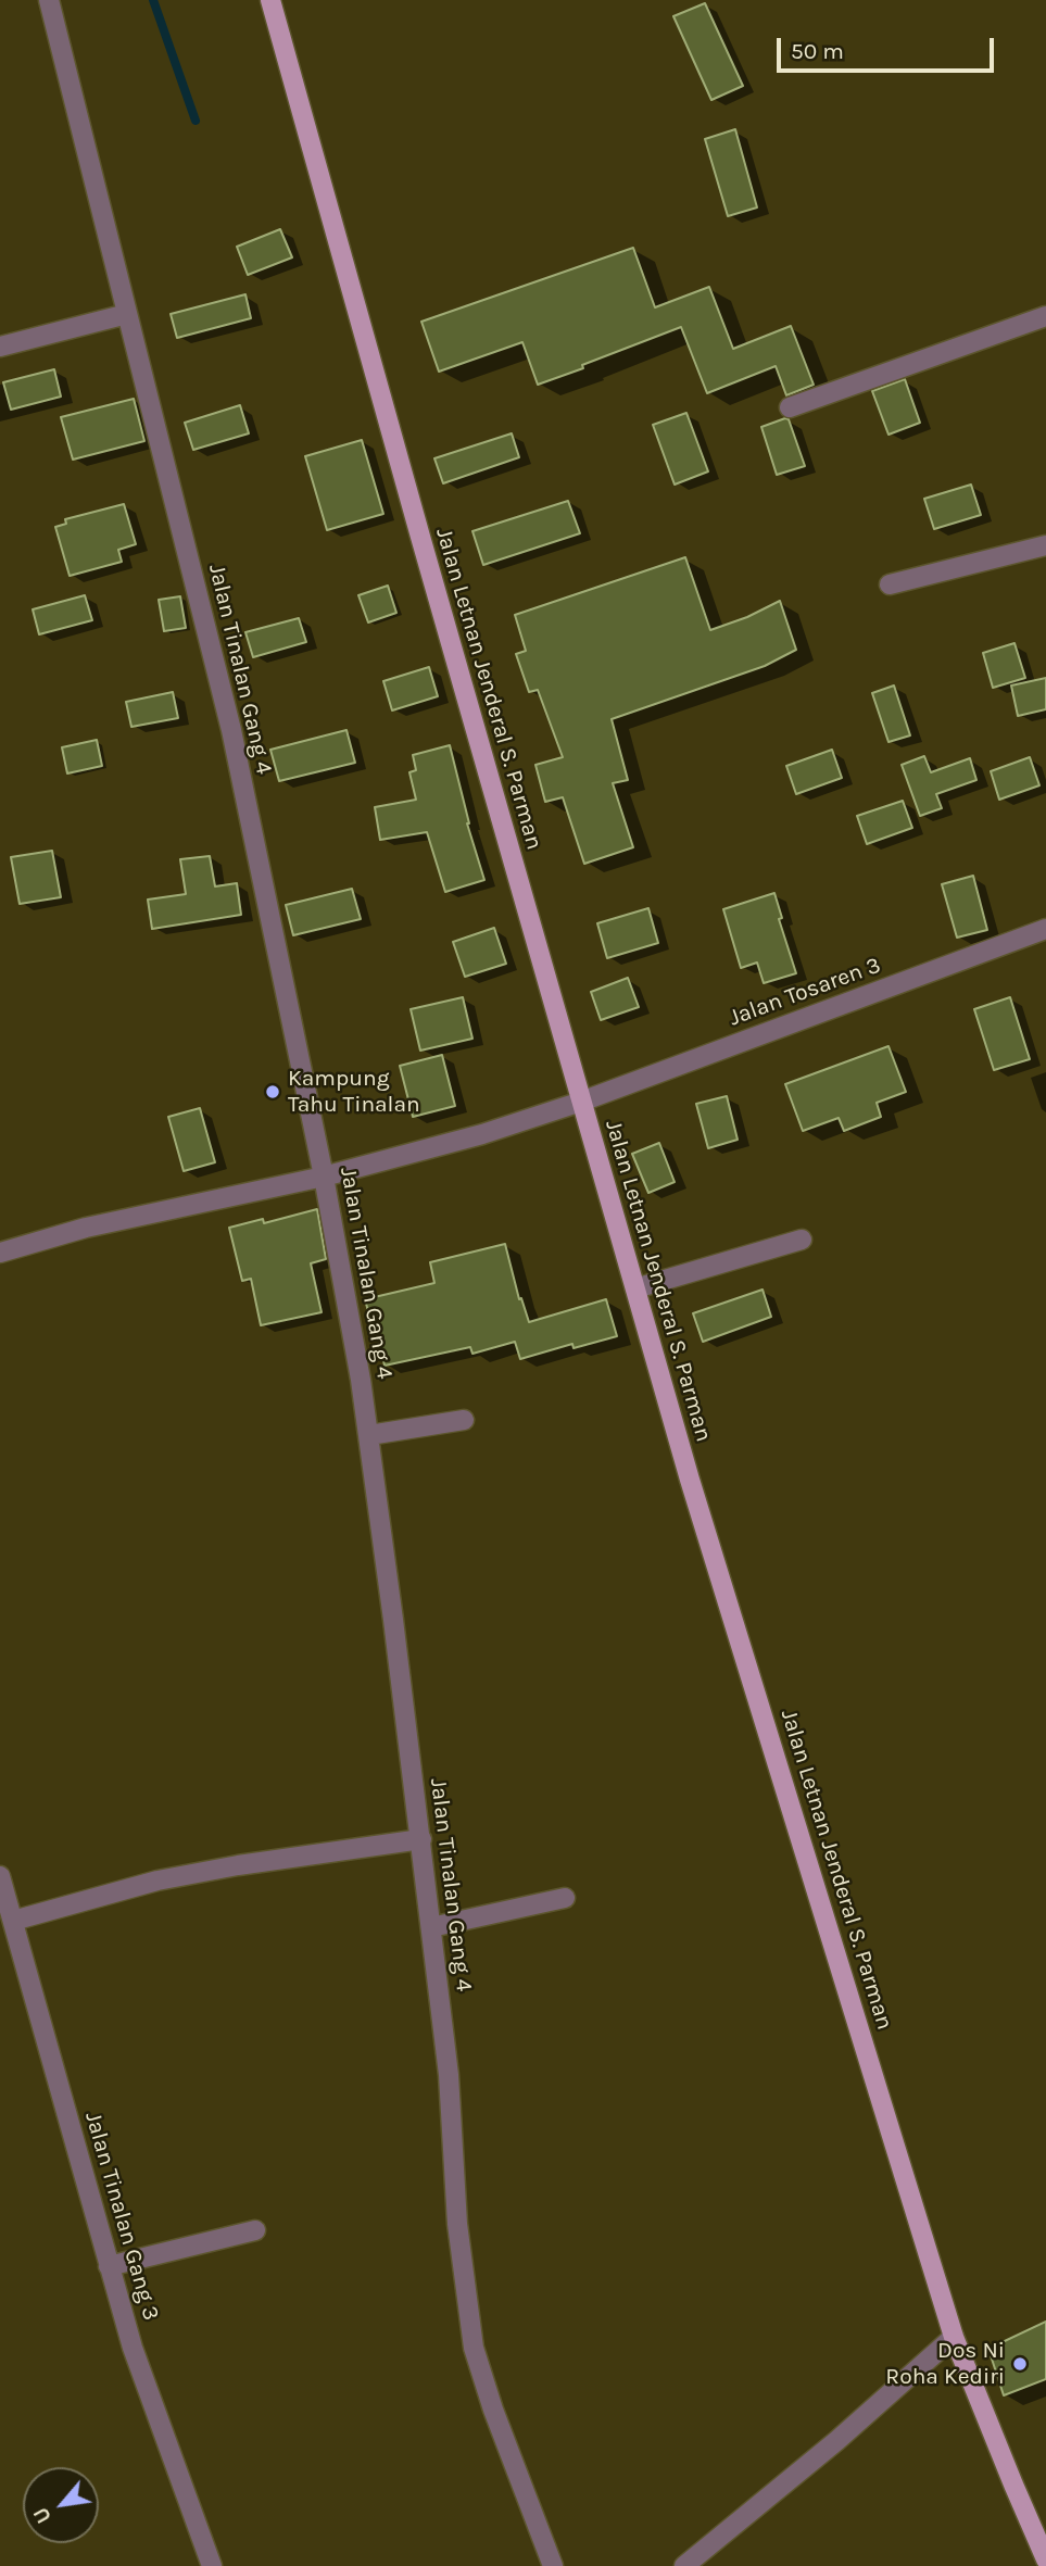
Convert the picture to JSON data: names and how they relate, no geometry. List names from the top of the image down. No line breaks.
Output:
{"streets":{"main road":["Jalan Letnan Jenderal S. Parman"],"street":["Jalan Tinalan Gang 4","Jalan Tosaren 3","Jalan Tinalan Gang 3"]},"crossings":[["Jalan Tinalan Gang 4","Jalan Tosaren 3"],["Jalan Letnan Jenderal S. Parman","Jalan Tosaren 3"]],"places":["Kampung Tahu Tinalan","Dos Ni Roha Kediri"],"scale_bar":"50 m","north":"bottom left"}
